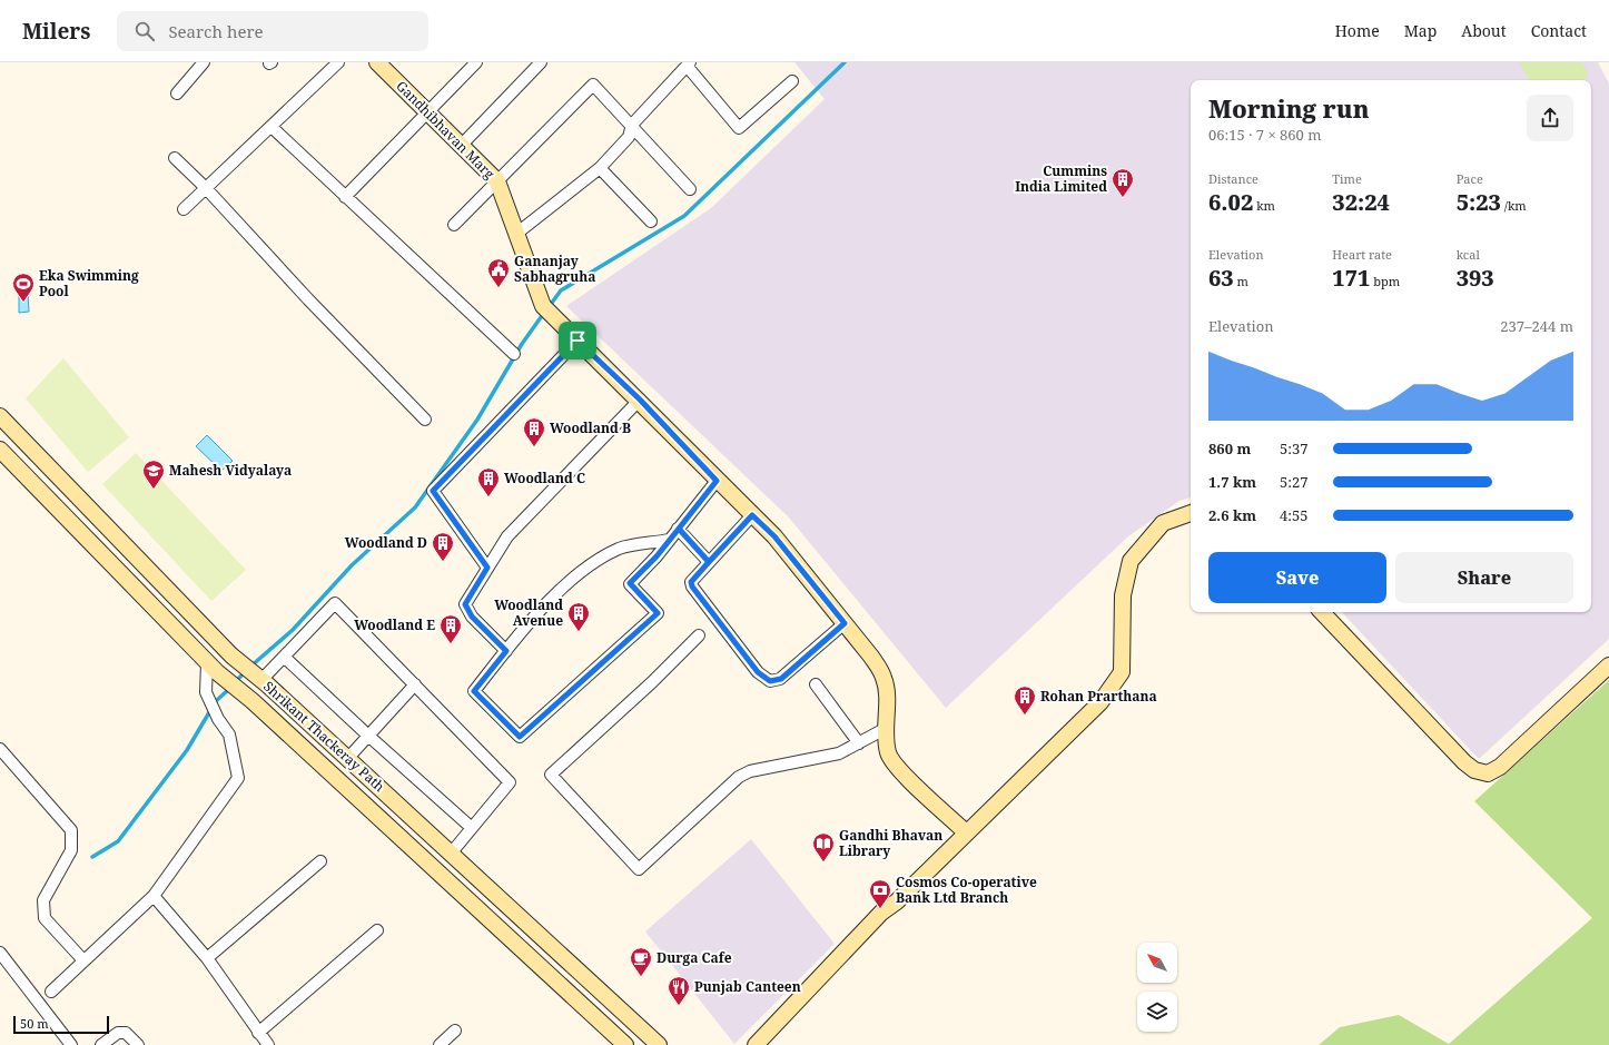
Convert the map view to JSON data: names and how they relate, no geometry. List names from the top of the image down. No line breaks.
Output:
{"streets":{"street":["Gandhibhavan Marg","Shrikant Thackeray Path"]},"places":{"building":["Cummins India Limited","Woodland B","Woodland C","Woodland D","Woodland Avenue","Woodland E","Rohan Prarthana"],"public building":["Gananjay Sabhagruha"],"sports":["Eka Swimming Pool"],"school or university":["Mahesh Vidyalaya"],"library":["Gandhi Bhavan Library"],"bank":["Cosmos Co-operative Bank Ltd Branch"],"cafe":["Durga Cafe"],"restaurant":["Punjab Canteen"]},"scale_bar":"50 m","north":"top left","page":{"header":"Milers","search":"Search here","nav":["Home","Map","About","Contact"],"heading":["Morning run","06:15 · 7 × 860 m"],"stats":[["Distance","6.02 km"],["Time","32:24"],["Pace","5:23 /km"],["Elevation","63 m"],["Heart rate","171 bpm"],["kcal","393"]],"chart":["Elevation","237–244 m"],"list":[{"name":"860 m","note":"5:37"},{"name":"1.7 km","note":"5:27"},{"name":"2.6 km","note":"4:55"}],"buttons":["Save","Share"],"scale":"50 m"}}
